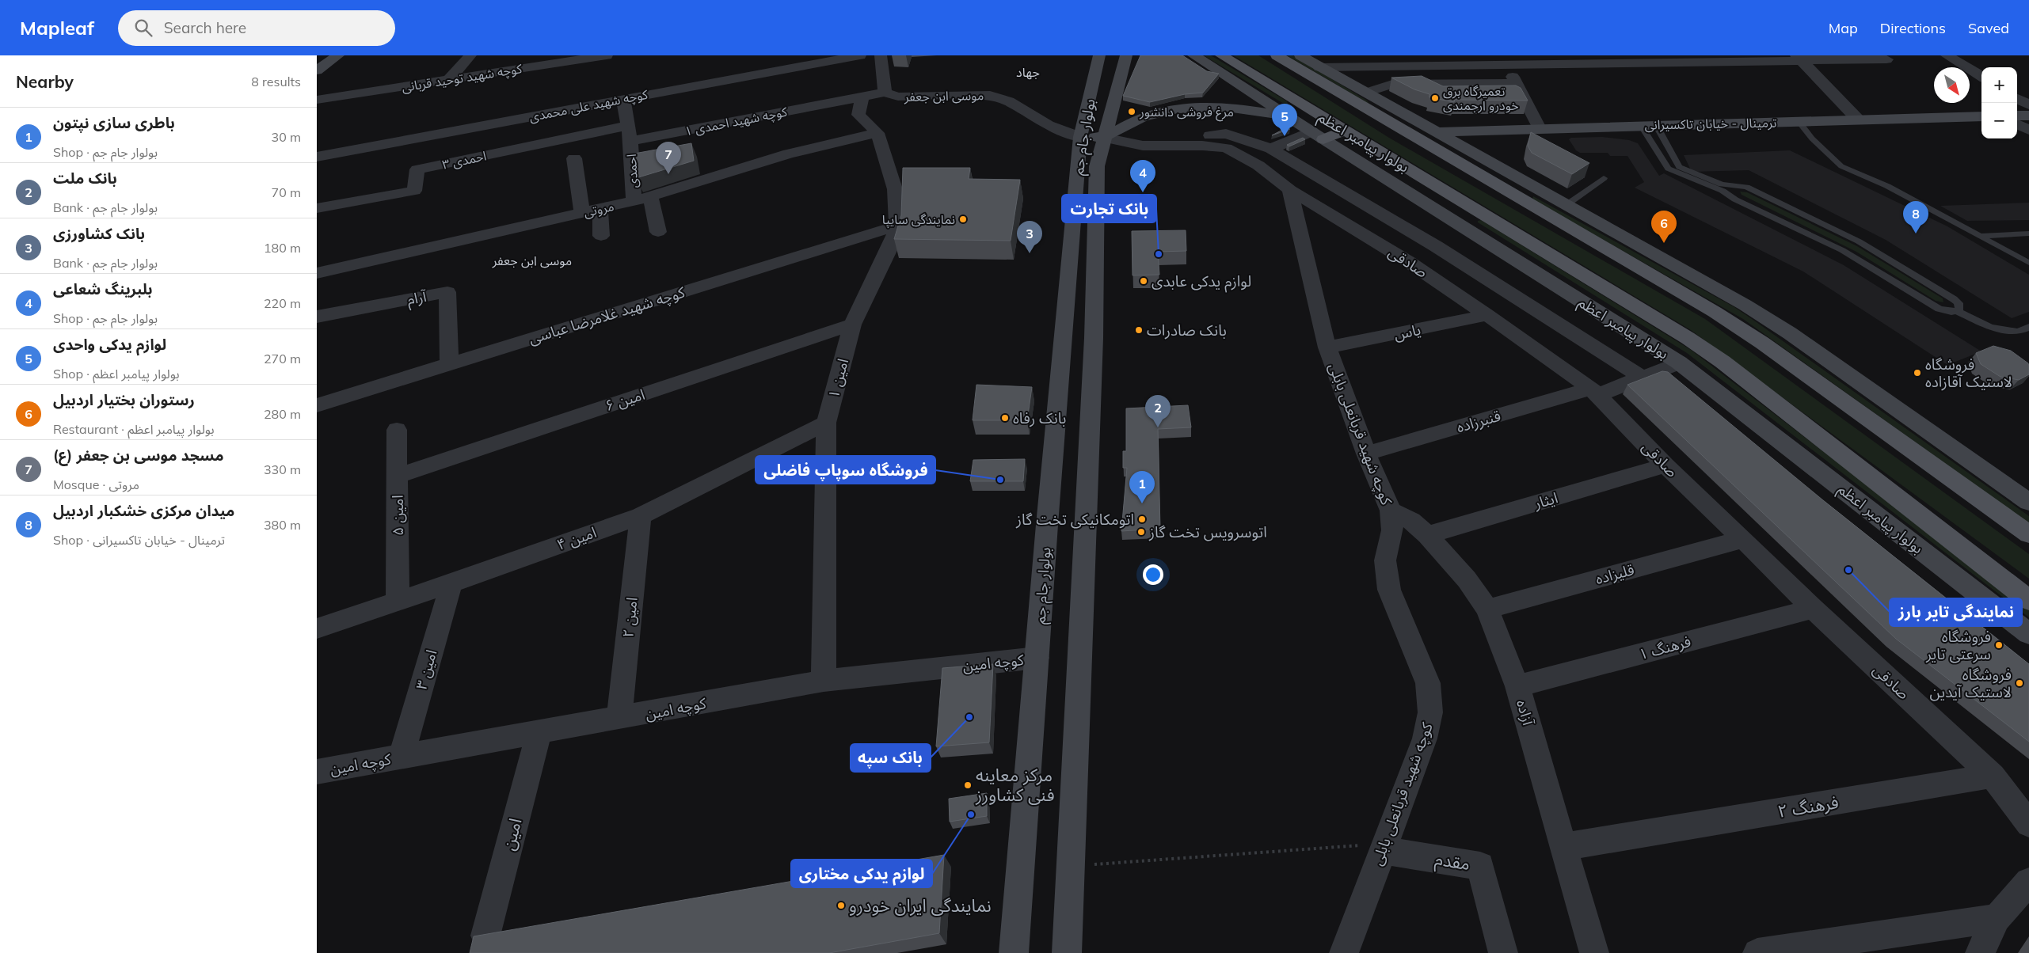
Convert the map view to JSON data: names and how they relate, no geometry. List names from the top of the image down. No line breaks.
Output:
{"streets":{"main road":["ترمینال - خیابان تاکسیرانی","بولوار جام جم","بولوار پیامبر اعظم"],"street":["کوچه شهید توحید قربانی","موسی ابن جعفر","کوچه شهید علی محمدی","کوچه شهید احمدی ۱","احمدی ۳","احمدی","مروتی","صادقی","آرام","کوچه شهید غلامرضا عباسی","یاس","امین ۱","امین ۶","قنبرزاده","کوچه شهید قربانعلی بابلی","ایثار","امین ۵","امین ۴","قلیزاده","امین ۲","فرهنگ ۱","کوچه امین","امین ۳","آزاده","فرهنگ ۲","امین","مقدم"]},"crossings":[["موسی ابن جعفر","کوچه شهید احمدی ۱"],["موسی ابن جعفر","بولوار جام جم"],["کوچه شهید احمدی ۱","احمدی"],["کوچه شهید احمدی ۱","امین ۱"],["بولوار جام جم","کوچه امین"],["بولوار پیامبر اعظم","قنبرزاده"],["احمدی","مروتی"],["مروتی","امین ۱"],["صادقی","یاس"],["صادقی","قنبرزاده"],["صادقی","کوچه شهید قربانعلی بابلی"],["صادقی","ایثار"],["صادقی","قلیزاده"],["صادقی","فرهنگ ۱"],["صادقی","فرهنگ ۲"],["آرام","کوچه شهید غلامرضا عباسی"],["کوچه شهید غلامرضا عباسی","امین ۱"],["یاس","کوچه شهید قربانعلی بابلی"],["امین ۱","امین ۶"],["امین ۱","امین ۴"],["امین ۱","کوچه امین"],["امین ۶","امین ۵"],["قنبرزاده","کوچه شهید قربانعلی بابلی"],["کوچه شهید قربانعلی بابلی","آزاده"],["کوچه شهید قربانعلی بابلی","مقدم"],["ایثار","آزاده"],["امین ۵","امین ۴"],["امین ۴","امین ۲"],["امین ۴","امین ۳"],["قلیزاده","آزاده"],["امین ۲","کوچه امین"],["فرهنگ ۱","آزاده"],["کوچه امین","امین ۳"],["کوچه امین","امین"],["آزاده","فرهنگ ۲"]],"districts":["جهاد","موسی ابن جعفر"],"places":["تعمیرگاه برق خودرو ارجمندی","مرغ فروشی دانشور","نمایندگی سایپا","بانک تجارت","لوازم یدکی عابدی","بانک صادرات","فروشگاه لاستیک آقازاده","بانک رفاه","فروشگاه سوپاپ فاضلی","اتومکانیکی تخت گاز","اتوسرویس تخت گاز","نمایندگی تایر بارز","فروشگاه سرعتی تایر","فروشگاه لاستیک آیدین","بانک سپه","مرکز معاینه فنی کشاورز","لوازم یدکی مختاری","نمایندگی ایران خودرو"],"north":"bottom right","page":{"header":"Mapleaf","search":"Search here","nav":["Map","Directions","Saved"],"heading":["Nearby","8 results"],"map_buttons":["+","−"],"pins":["5","7","4","8","6","3","2","1"],"list":[{"mark":"1","name":"باطری سازی نپتون","note":"Shop · بولوار جام جم","value":"30 m"},{"mark":"2","name":"بانک ملت","note":"Bank · بولوار جام جم","value":"70 m"},{"mark":"3","name":"بانک کشاورزی","note":"Bank · بولوار جام جم","value":"180 m"},{"mark":"4","name":"بلبرینگ شعاعی","note":"Shop · بولوار جام جم","value":"220 m"},{"mark":"5","name":"لوازم یدکی واحدی","note":"Shop · بولوار پیامبر اعظم","value":"270 m"},{"mark":"6","name":"رستوران بختیار اردبیل","note":"Restaurant · بولوار پیامبر اعظم","value":"280 m"},{"mark":"7","name":"مسجد موسی بن جعفر (ع)","note":"Mosque · مروتی","value":"330 m"},{"mark":"8","name":"میدان مرکزی خشکبار اردبیل","note":"Shop · ترمینال - خیابان تاکسیرانی","value":"380 m"}]}}
